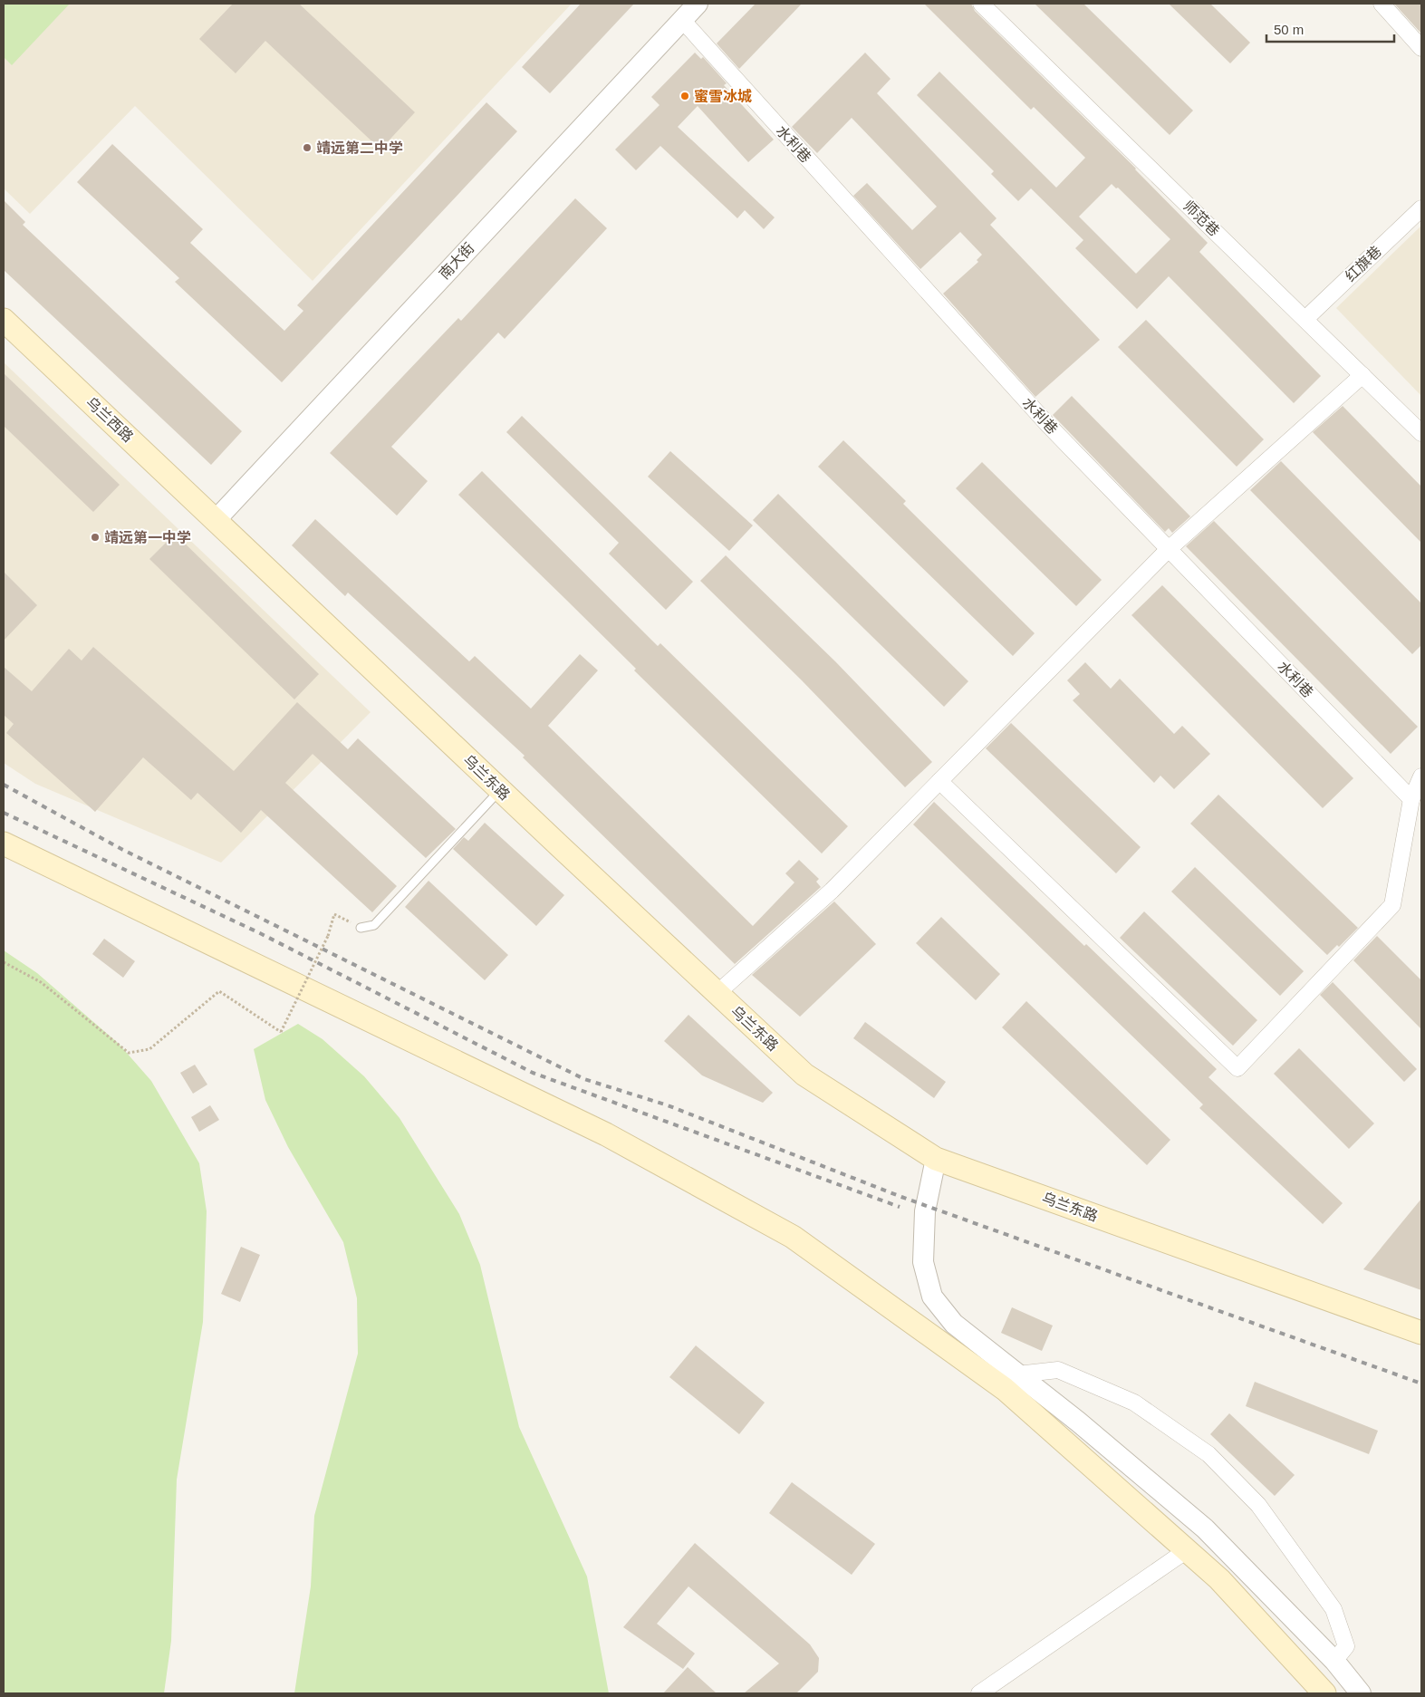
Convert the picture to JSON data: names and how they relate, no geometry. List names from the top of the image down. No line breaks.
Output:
{"streets":{"main road":["乌兰西路","乌兰东路"],"street":["水利巷","师范巷","南大街","红旗巷"]},"crossings":[["水利巷","南大街"],["师范巷","红旗巷"],["南大街","乌兰西路"],["南大街","乌兰东路"],["乌兰西路","乌兰东路"]],"places":["蜜雪冰城","靖远第二中学","靖远第一中学"],"scale_bar":"50 m"}
